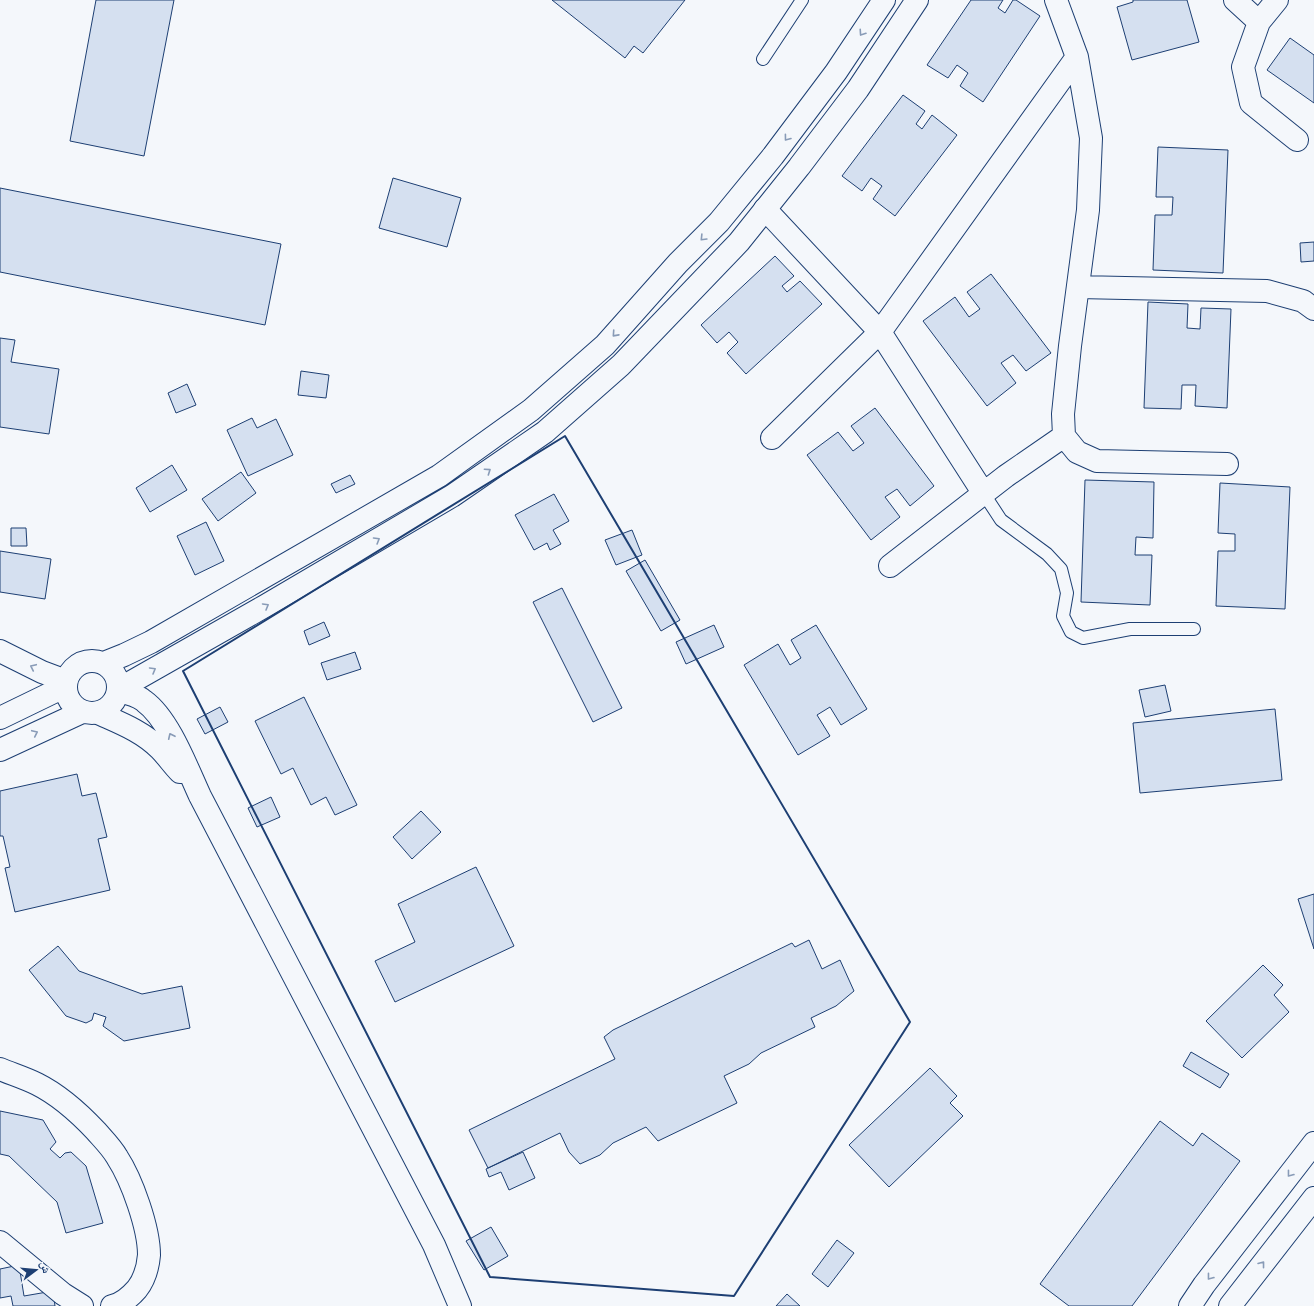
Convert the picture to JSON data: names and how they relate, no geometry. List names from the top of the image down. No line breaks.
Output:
{"north":"right"}
